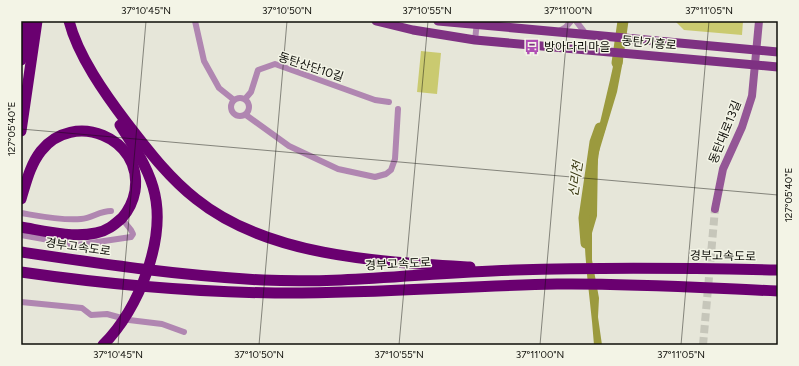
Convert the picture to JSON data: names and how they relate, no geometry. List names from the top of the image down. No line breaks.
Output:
{"streets":{"highway":["경부고속도로"],"main road":["동탄기흥로"],"street":["동탄산단10길","동탄대로13길"]},"crossings":[["동탄기흥로","동탄대로13길"]],"water":["신리천"],"places":{"bus stop":["방아다리마을"]},"coordinates":["37°10'45\"N","37°10'50\"N","37°10'55\"N","37°11'00\"N","37°11'05\"N","127°05'40\"E"]}
